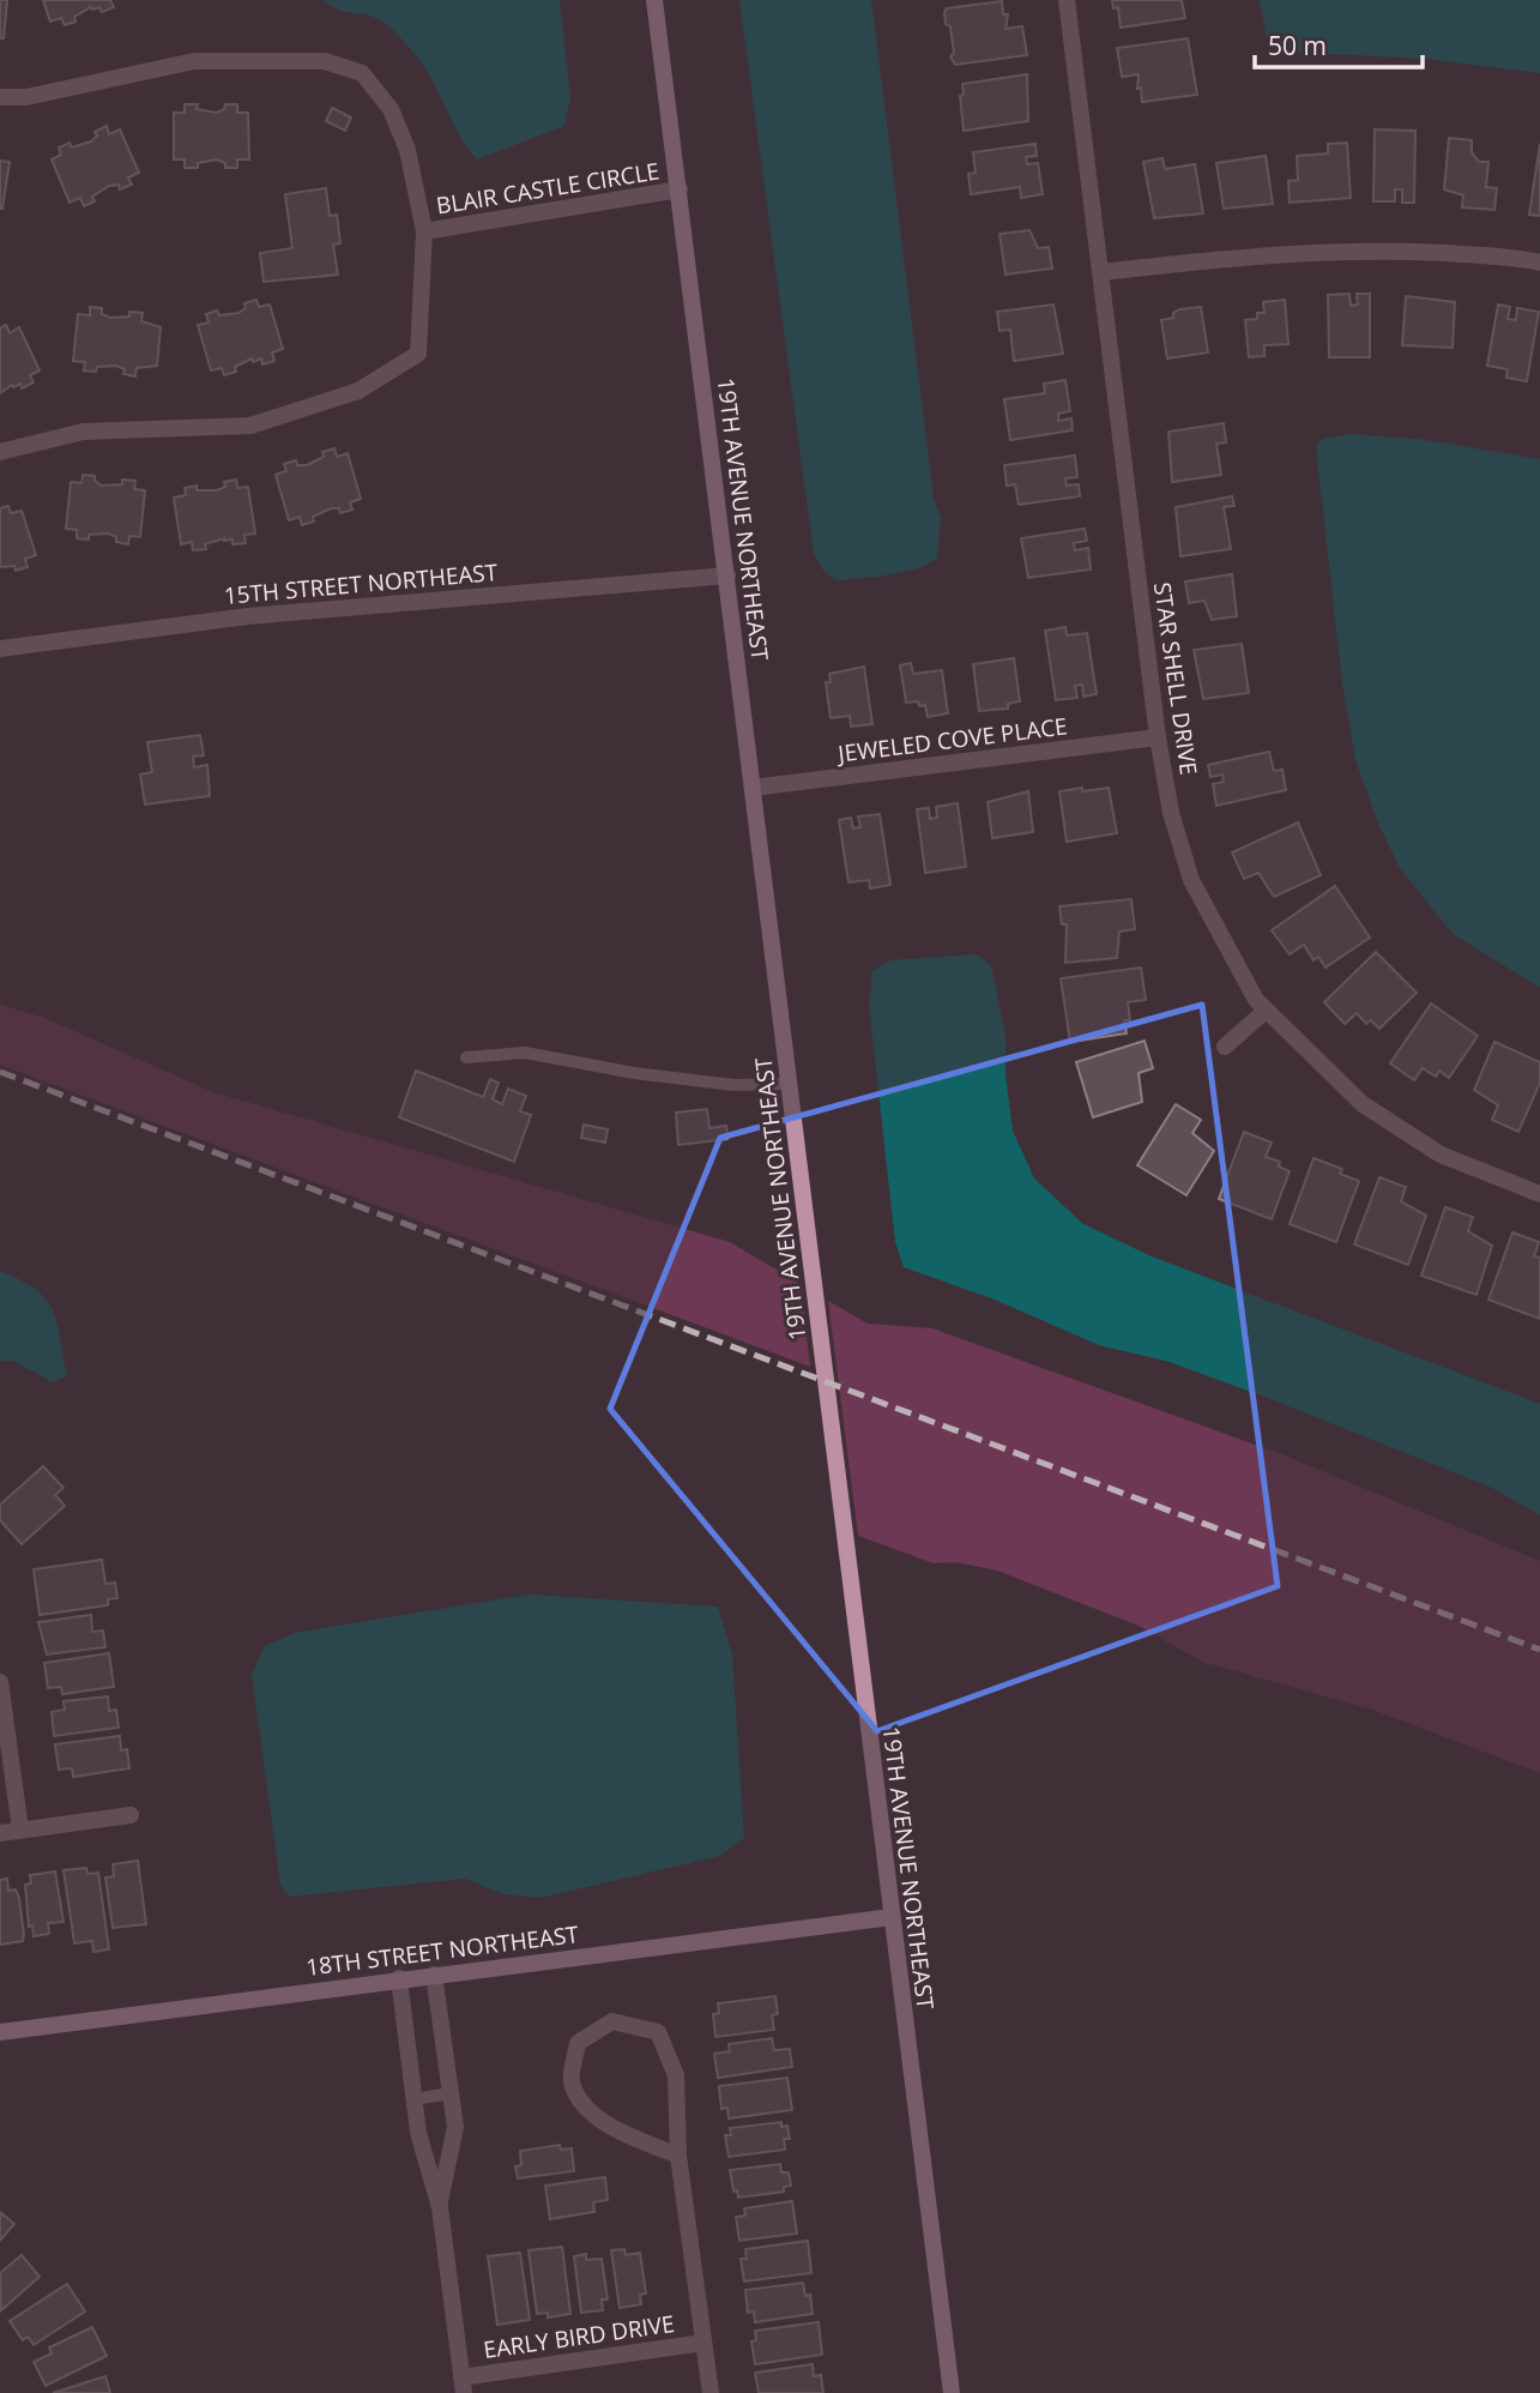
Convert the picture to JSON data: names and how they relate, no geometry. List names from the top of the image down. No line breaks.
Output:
{"streets":{"street":["BLAIR CASTLE CIRCLE","19TH AVENUE NORTHEAST","15TH STREET NORTHEAST","STAR SHELL DRIVE","JEWELED COVE PLACE","18TH STREET NORTHEAST","EARLY BIRD DRIVE"]},"crossings":[["BLAIR CASTLE CIRCLE","19TH AVENUE NORTHEAST"],["19TH AVENUE NORTHEAST","15TH STREET NORTHEAST"],["19TH AVENUE NORTHEAST","JEWELED COVE PLACE"],["19TH AVENUE NORTHEAST","18TH STREET NORTHEAST"],["STAR SHELL DRIVE","JEWELED COVE PLACE"]],"scale_bar":"50 m"}
